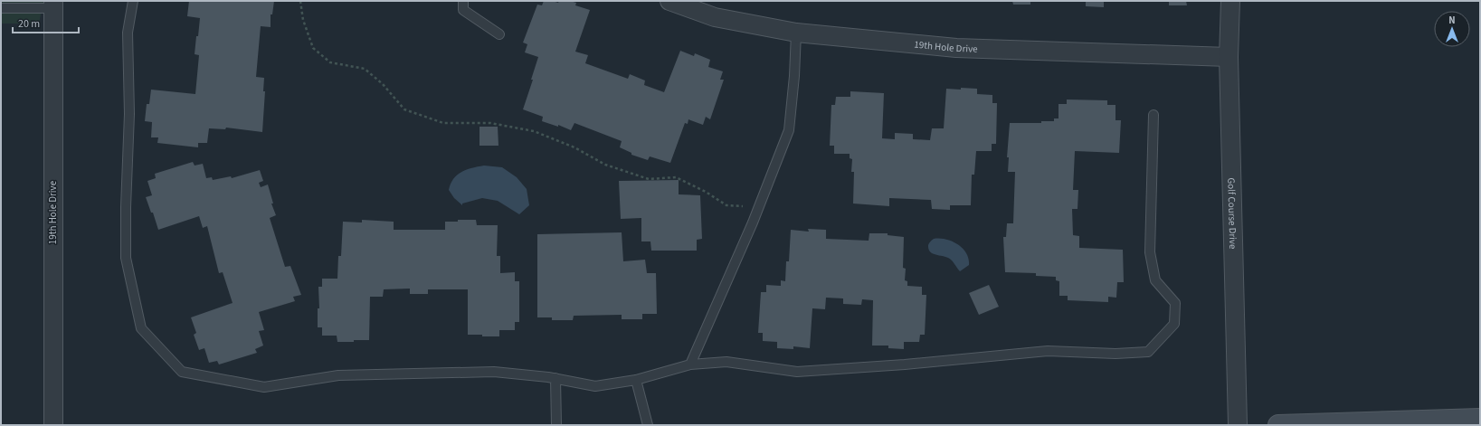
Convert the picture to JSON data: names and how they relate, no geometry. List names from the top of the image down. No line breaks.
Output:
{"streets":{"street":["19th Hole Drive","Golf Course Drive"]},"crossings":[["19th Hole Drive","Golf Course Drive"]],"scale_bar":"20 m","north":"top"}
